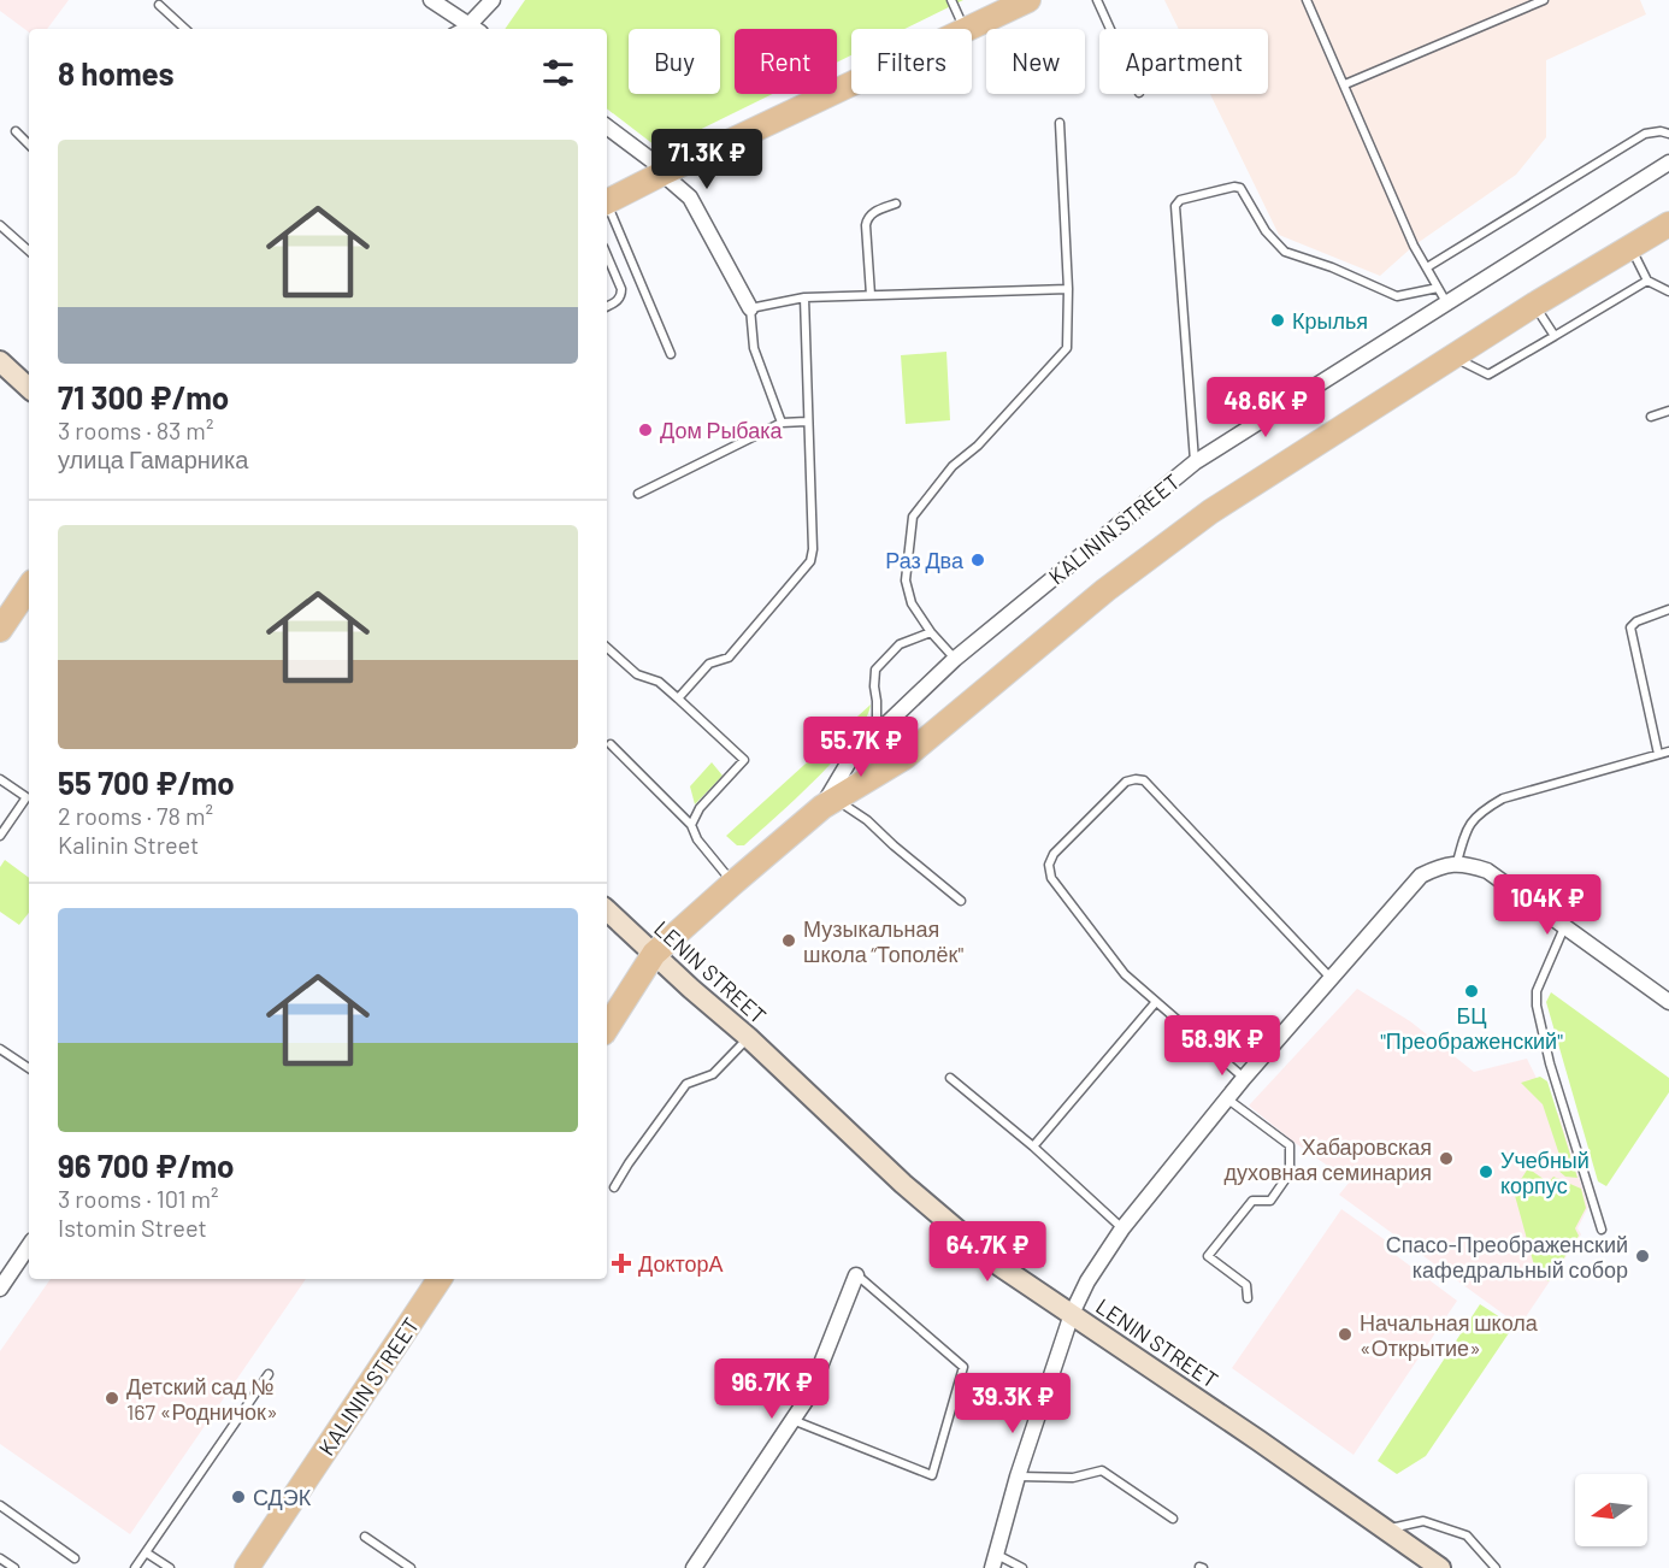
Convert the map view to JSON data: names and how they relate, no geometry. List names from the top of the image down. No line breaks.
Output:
{"streets":{"main road":["KALININ STREET","LENIN STREET"]},"crossings":[["KALININ STREET","LENIN STREET"]],"places":{"other":["Крылья","Дом Рыбака","Раз Два","Музыкальная школа “Тополёк\"","БЦ \"Преображенский\"","Хабаровская духовная семинария","Учебный корпус","Спасо-Преображенский кафедральный собор","Начальная школа «Открытие»","Детский сад № 167 «Родничок»","СДЭК"],"health":["ДокторА"]},"north":"left","page":{"chip":["Buy","Rent","Filters","New","Apartment"],"heading":"8 homes","list":[{"name":"71 300 ₽/mo","note":"3 rooms · 83 m² · улица Гамарника"},{"name":"55 700 ₽/mo","note":"2 rooms · 78 m² · Kalinin Street"},{"name":"96 700 ₽/mo","note":"3 rooms · 101 m² · Istomin Street"}],"price":["71.3K ₽","48.6K ₽","55.7K ₽","104K ₽","58.9K ₽","64.7K ₽","96.7K ₽","39.3K ₽"]}}
